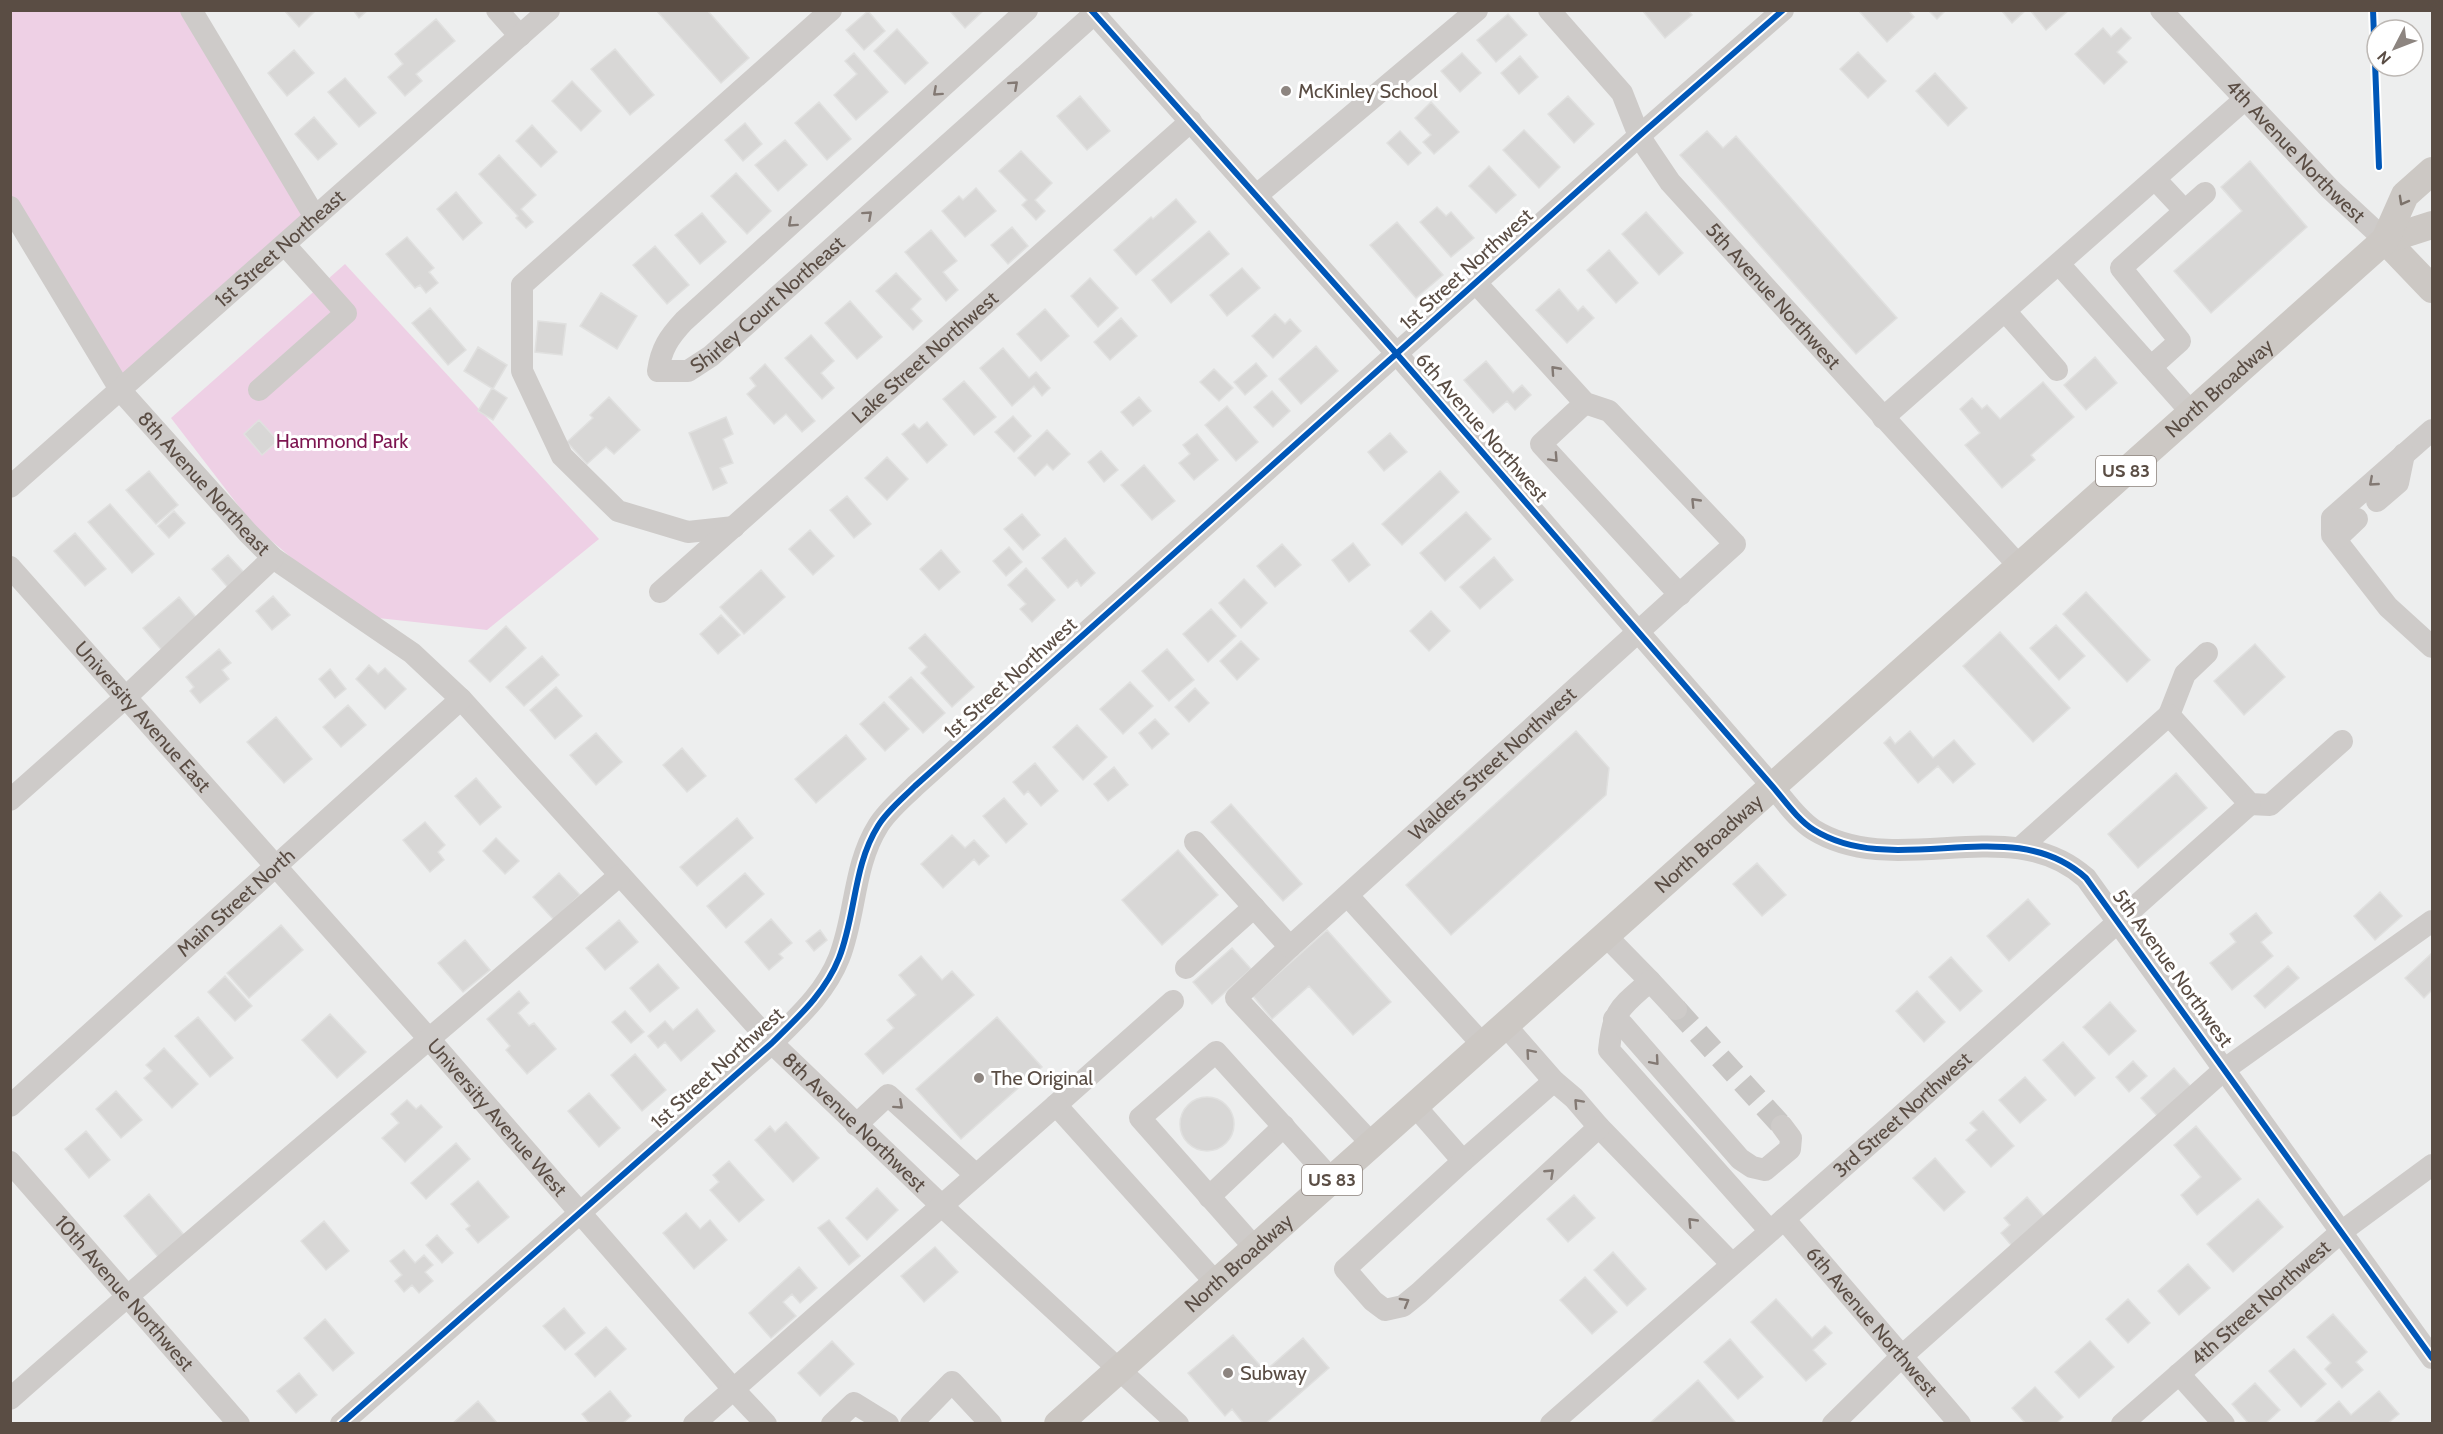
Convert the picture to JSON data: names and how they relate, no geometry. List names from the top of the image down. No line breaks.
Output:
{"streets":{"main road":["4th Avenue Northwest","North Broadway","US 83"],"street":["1st Street Northeast","1st Street Northwest","5th Avenue Northwest","Shirley Court Northeast","Lake Street Northwest","6th Avenue Northwest","8th Avenue Northeast","University Avenue East","Walders Street Northwest","Main Street North","3rd Street Northwest","University Avenue West","8th Avenue Northwest","10th Avenue Northwest","4th Street Northwest"]},"crossings":[["4th Avenue Northwest","North Broadway"],["4th Avenue Northwest","US 83"],["1st Street Northeast","8th Avenue Northeast"],["1st Street Northwest","5th Avenue Northwest"],["1st Street Northwest","6th Avenue Northwest"],["1st Street Northwest","University Avenue West"],["1st Street Northwest","8th Avenue Northwest"],["5th Avenue Northwest","North Broadway"],["5th Avenue Northwest","6th Avenue Northwest"],["5th Avenue Northwest","3rd Street Northwest"],["5th Avenue Northwest","4th Street Northwest"],["Shirley Court Northeast","6th Avenue Northwest"],["Lake Street Northwest","6th Avenue Northwest"],["North Broadway","6th Avenue Northwest"],["North Broadway","US 83"],["North Broadway","Walders Street Northwest"],["North Broadway","8th Avenue Northwest"],["6th Avenue Northwest","Walders Street Northwest"],["6th Avenue Northwest","3rd Street Northwest"],["8th Avenue Northeast","Main Street North"],["8th Avenue Northeast","8th Avenue Northwest"],["University Avenue East","Main Street North"],["University Avenue East","University Avenue West"],["Main Street North","University Avenue West"],["Main Street North","8th Avenue Northwest"]],"parks":["Hammond Park"],"places":["McKinley School","The Original","Subway"],"north":"bottom left"}
